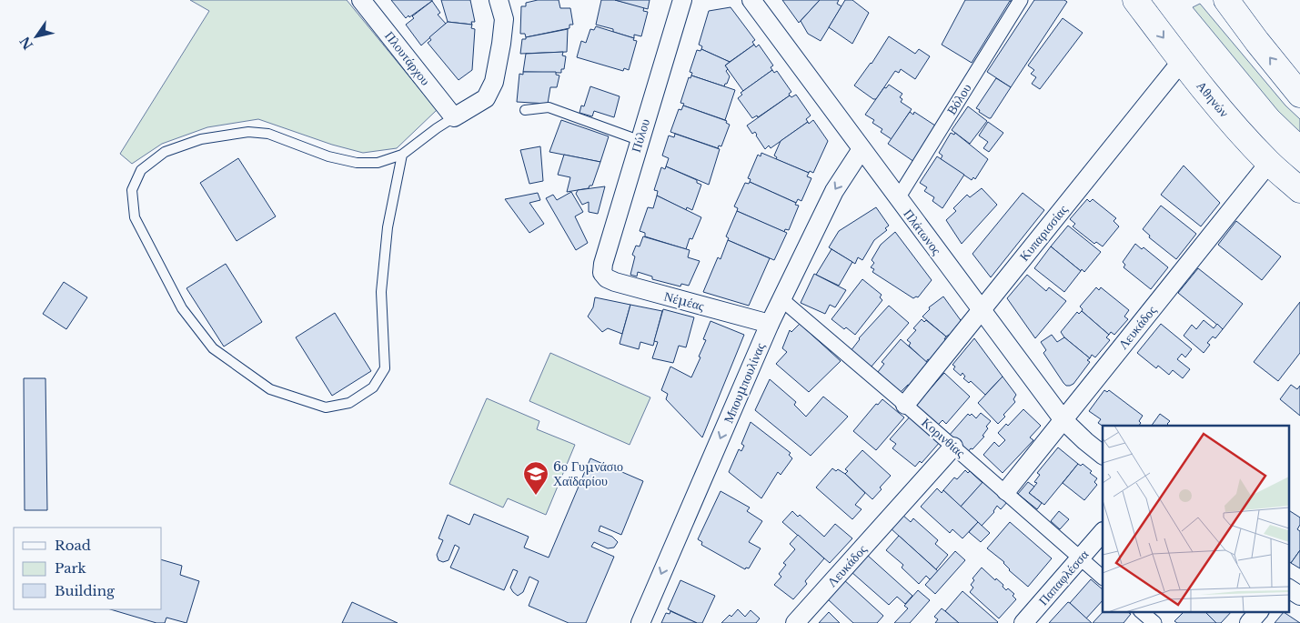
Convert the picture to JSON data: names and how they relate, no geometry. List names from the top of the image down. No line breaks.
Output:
{"streets":{"highway":["Αθηνών"],"street":["Πλουτάρχου","Βόλου","Πύλου","Πλάτωνος","Κυπαρισσίας","Νέμέας","Λευκάδος","Μπουμπουλίνας","Κορινθίας","Παπαφλέσσα"]},"crossings":[["Βόλου","Πλάτωνος"],["Αθηνών","Κυπαρισσίας"],["Αθηνών","Λευκάδος"],["Πύλου","Νέμέας"],["Πλάτωνος","Κυπαρισσίας"],["Πλάτωνος","Λευκάδος"],["Πλάτωνος","Μπουμπουλίνας"],["Κυπαρισσίας","Κορινθίας"],["Νέμέας","Μπουμπουλίνας"],["Λευκάδος","Κορινθίας"],["Μπουμπουλίνας","Κορινθίας"],["Κορινθίας","Παπαφλέσσα"]],"one_way":["Μπουμπουλίνας"],"places":{"school or university":["6ο Γυμνάσιο Χαϊδαρίου"]},"legend":["Road","Park","Building"],"north":"bottom left"}
